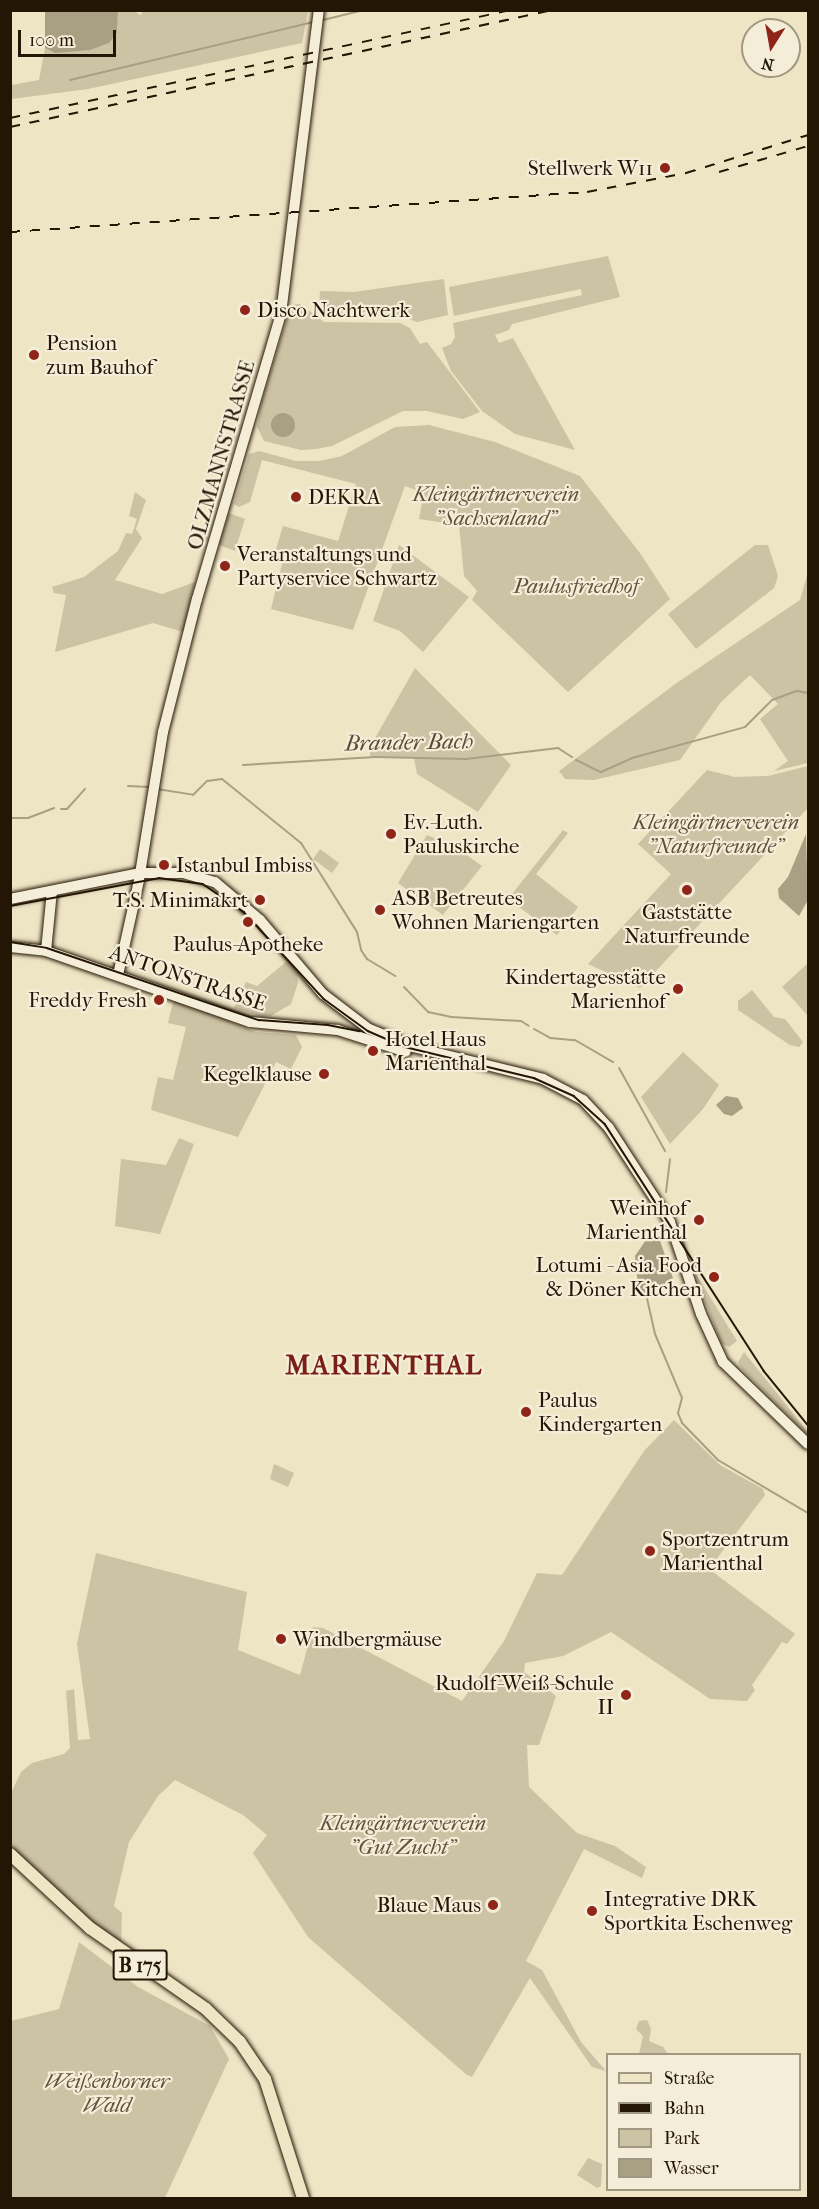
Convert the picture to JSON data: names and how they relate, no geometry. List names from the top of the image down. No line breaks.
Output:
{"streets":{"main road":["OLZMANNSTRASSE","ANTONSTRASSE","B 175"]},"crossings":[["OLZMANNSTRASSE","ANTONSTRASSE"]],"districts":["MARIENTHAL"],"water":["Brander Bach"],"parks":["Kleingärtnerverein \"Sachsenland\"","Paulusfriedhof","Kleingärtnerverein \"Naturfreunde\"","Kleingärtnerverein \"Gut Zucht\"","Weißenborner Wald"],"places":["Stellwerk W11","Disco Nachtwerk","Pension zum Bauhof","DEKRA","Veranstaltungs und Partyservice Schwartz","Ev.-Luth. Pauluskirche","Istanbul Imbiss","Gaststätte Naturfreunde","T.S. Minimakrt","ASB Betreutes Wohnen Mariengarten","Paulus-Apotheke","Kindertagesstätte Marienhof","Freddy Fresh","Hotel Haus Marienthal","Kegelklause","Weinhof Marienthal","Lotumi - Asia Food & Döner Kitchen","Paulus Kindergarten","Sportzentrum Marienthal","Windbergmäuse","Rudolf-Weiß-Schule II","Blaue Maus","Integrative DRK Sportkita Eschenweg"],"legend":["Straße","Bahn","Park","Wasser"],"scale_bar":"100 m","north":"bottom"}
